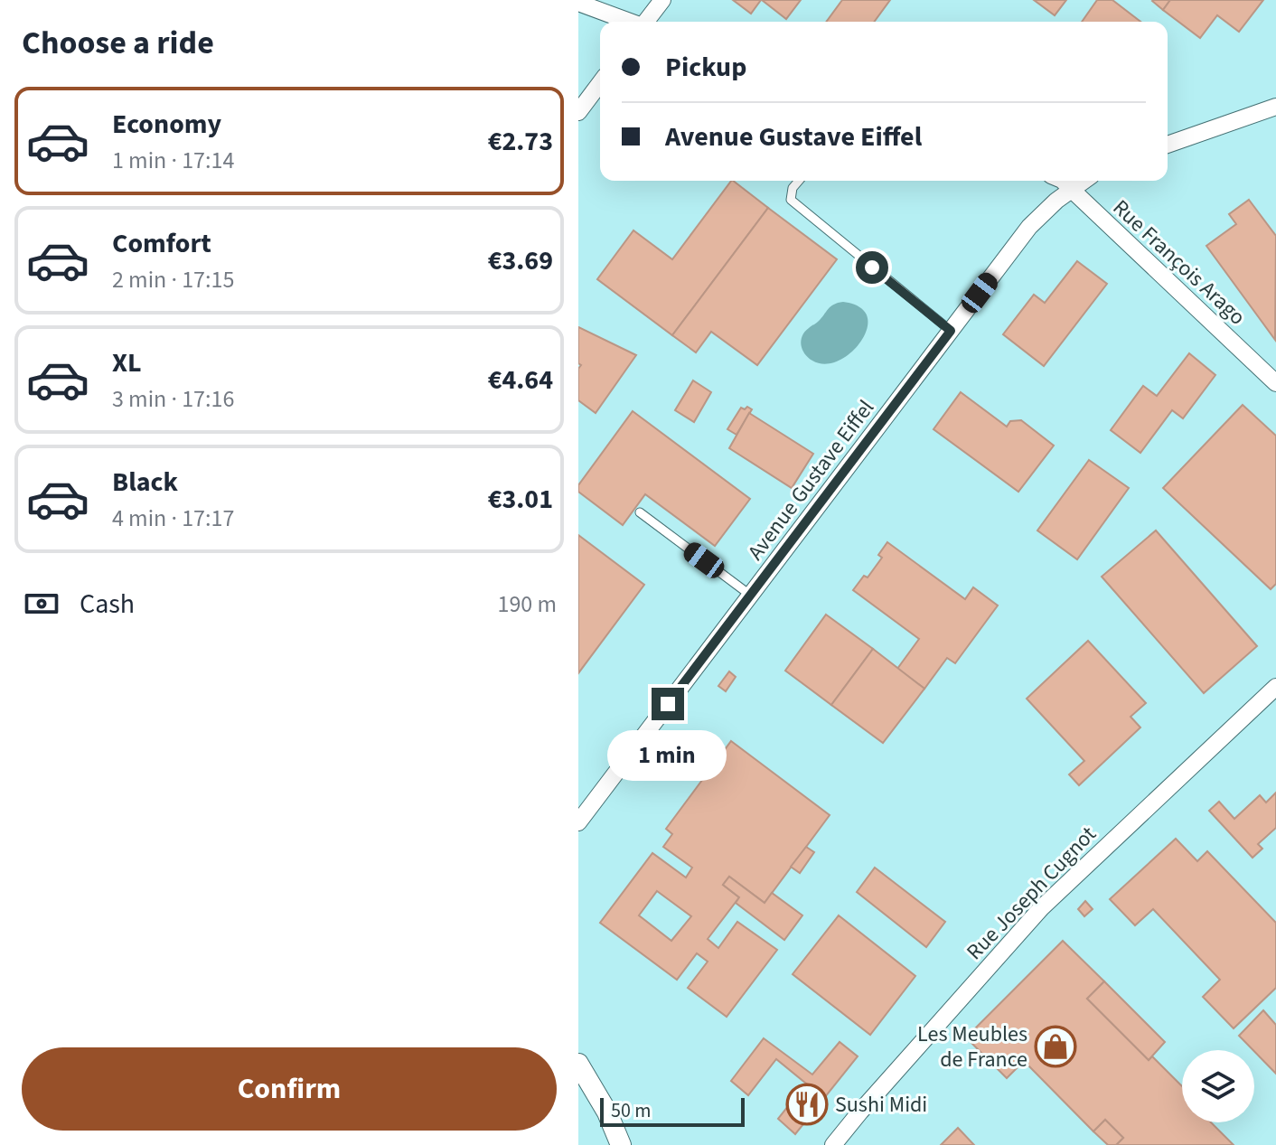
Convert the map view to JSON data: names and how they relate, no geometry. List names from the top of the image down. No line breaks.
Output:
{"streets":{"street":["Rue François Arago","Avenue Gustave Eiffel","Rue Joseph Cugnot"]},"crossings":[["Rue François Arago","Avenue Gustave Eiffel"]],"places":{"shop":["Les Meubles de France"],"restaurant":["Sushi Midi"]},"scale_bar":"50 m","page":{"heading":"Choose a ride","banner":["Pickup","Avenue Gustave Eiffel"],"list":[{"name":"Economy","note":"1 min · 17:14","value":"€2.73"},{"name":"Comfort","note":"2 min · 17:15","value":"€3.69"},{"name":"XL","note":"3 min · 17:16","value":"€4.64"},{"name":"Black","note":"4 min · 17:17","value":"€3.01"}],"pay":["Cash","190 m"],"bubble":"1 min","buttons":"Confirm","scale":"50 m"}}
